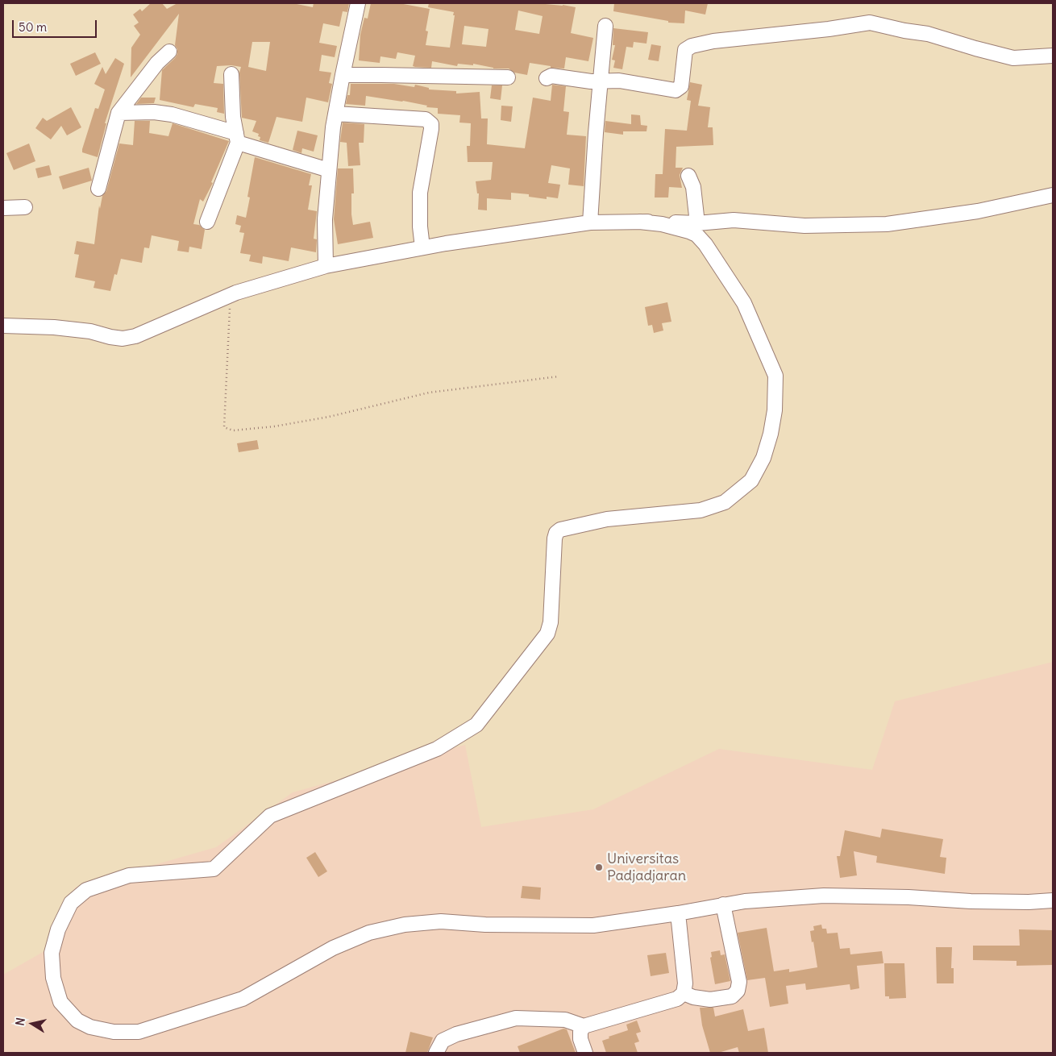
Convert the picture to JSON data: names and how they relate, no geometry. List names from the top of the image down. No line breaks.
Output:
{"places":["Universitas Padjadjaran"],"scale_bar":"50 m","north":"left"}
